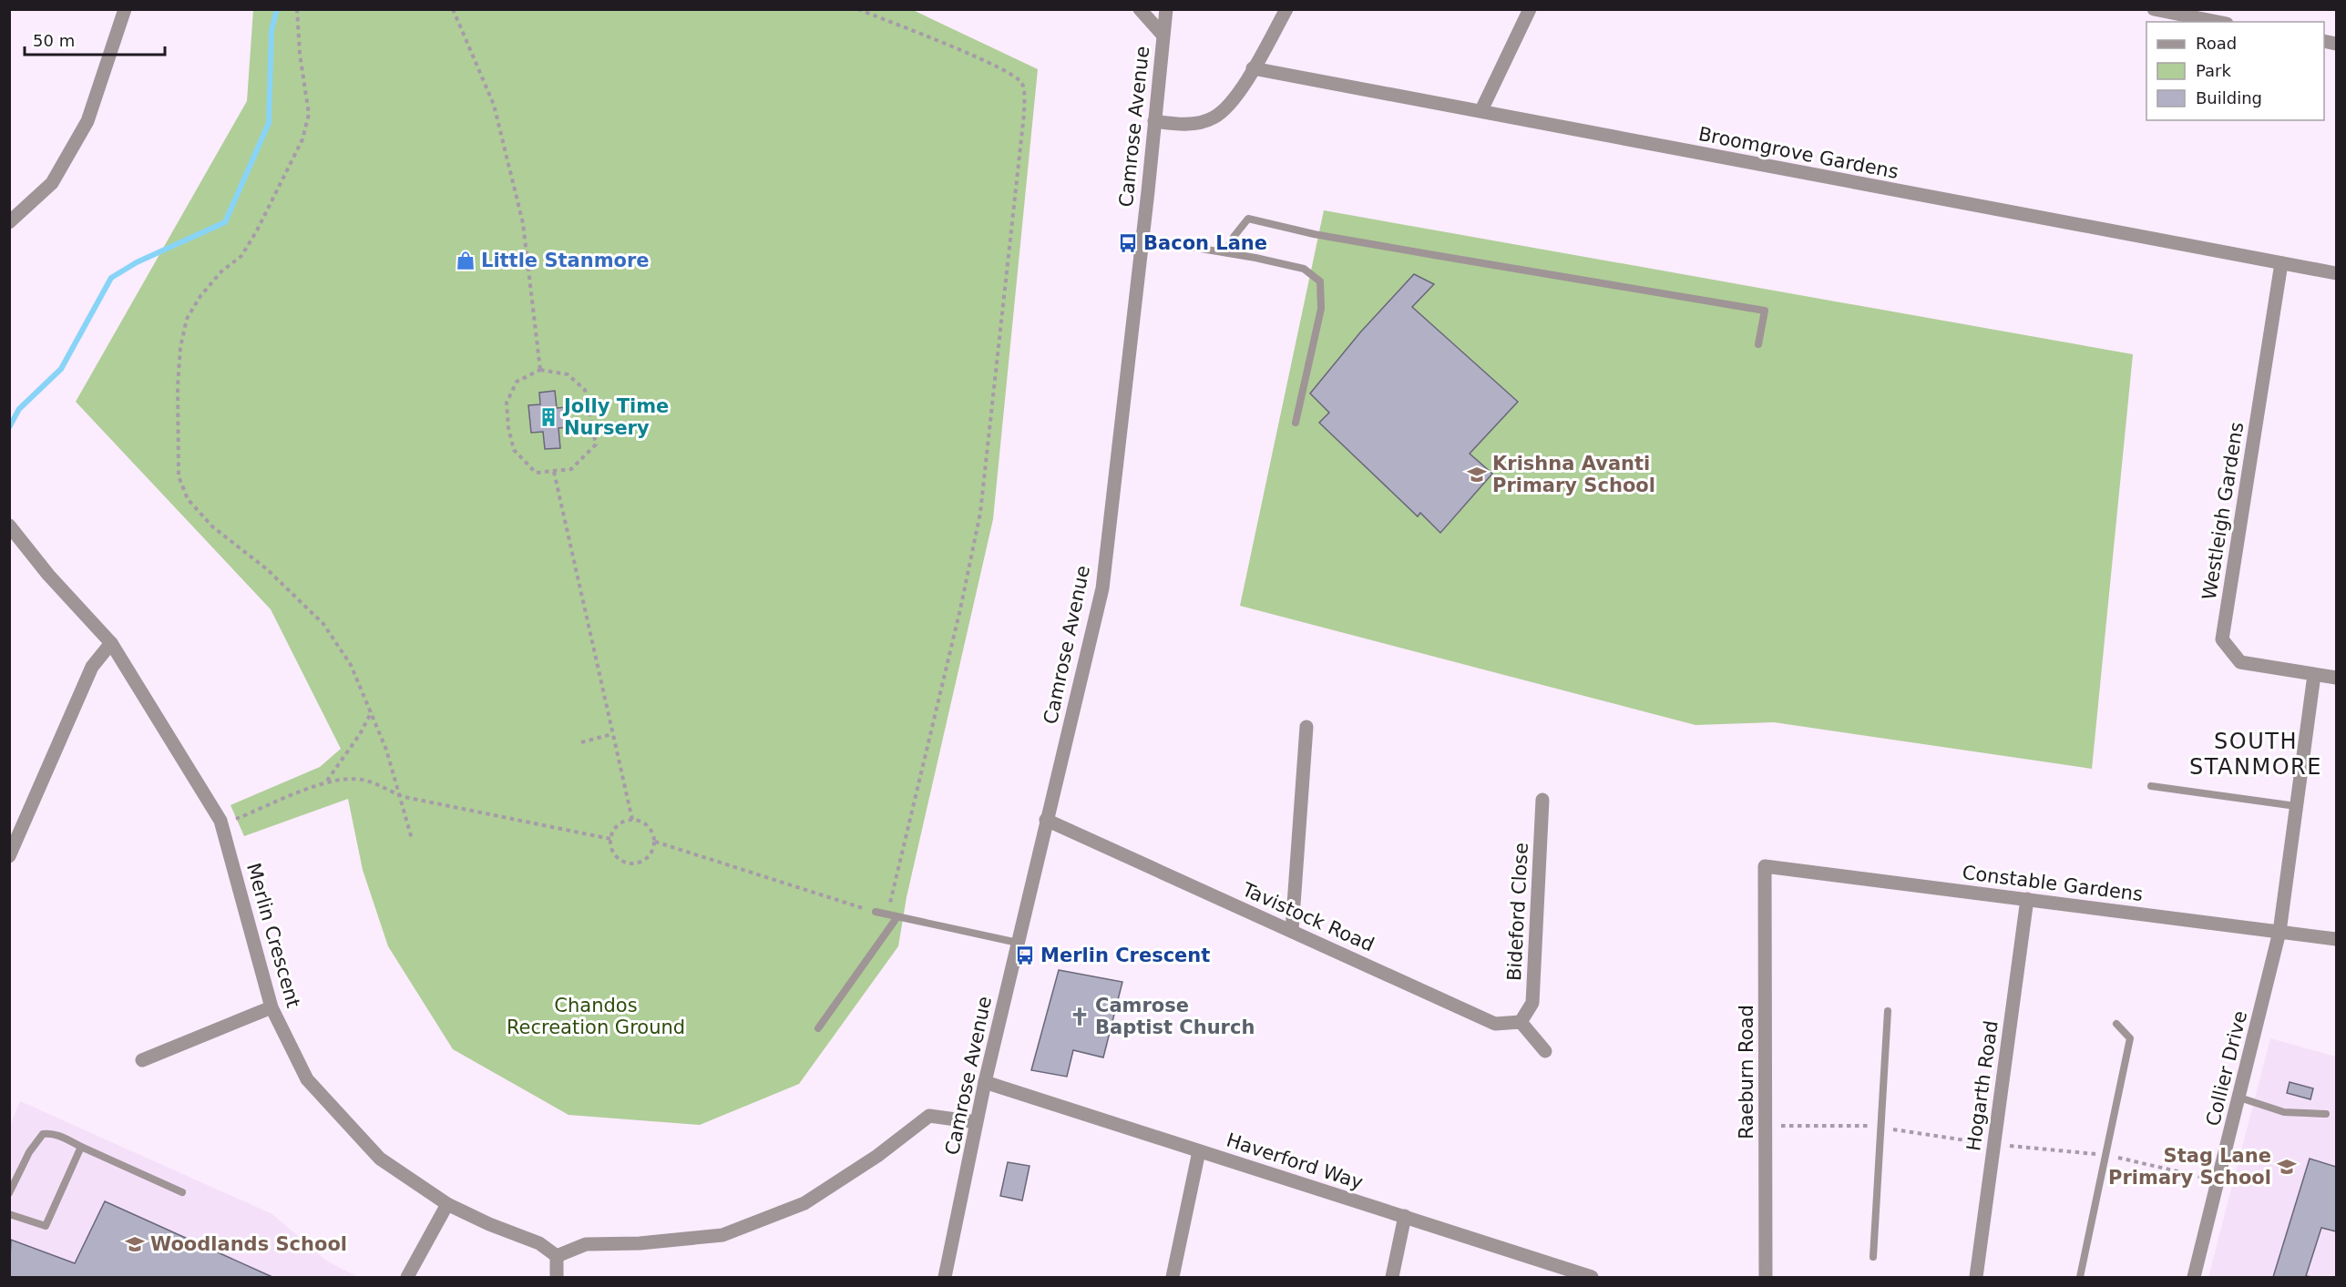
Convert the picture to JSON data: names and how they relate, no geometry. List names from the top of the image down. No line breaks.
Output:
{"streets":{"street":["Camrose Avenue","Broomgrove Gardens","Westleigh Gardens","Constable Gardens","Bideford Close","Tavistock Road","Merlin Crescent","Collier Drive","Raeburn Road","Hogarth Road","Haverford Way"]},"crossings":[["Camrose Avenue","Tavistock Road"],["Camrose Avenue","Haverford Way"],["Broomgrove Gardens","Westleigh Gardens"],["Westleigh Gardens","Collier Drive"],["Constable Gardens","Collier Drive"],["Constable Gardens","Raeburn Road"],["Constable Gardens","Hogarth Road"],["Bideford Close","Tavistock Road"]],"districts":["SOUTH STANMORE"],"parks":["Chandos Recreation Ground"],"places":{"bus stop":["Bacon Lane","Merlin Crescent"],"shop":["Little Stanmore"],"building":["Jolly Time Nursery"],"school or university":["Krishna Avanti Primary School","Stag Lane Primary School","Woodlands School"],"church":["Camrose Baptist Church"]},"legend":["Road","Park","Building"],"scale_bar":"50 m"}
